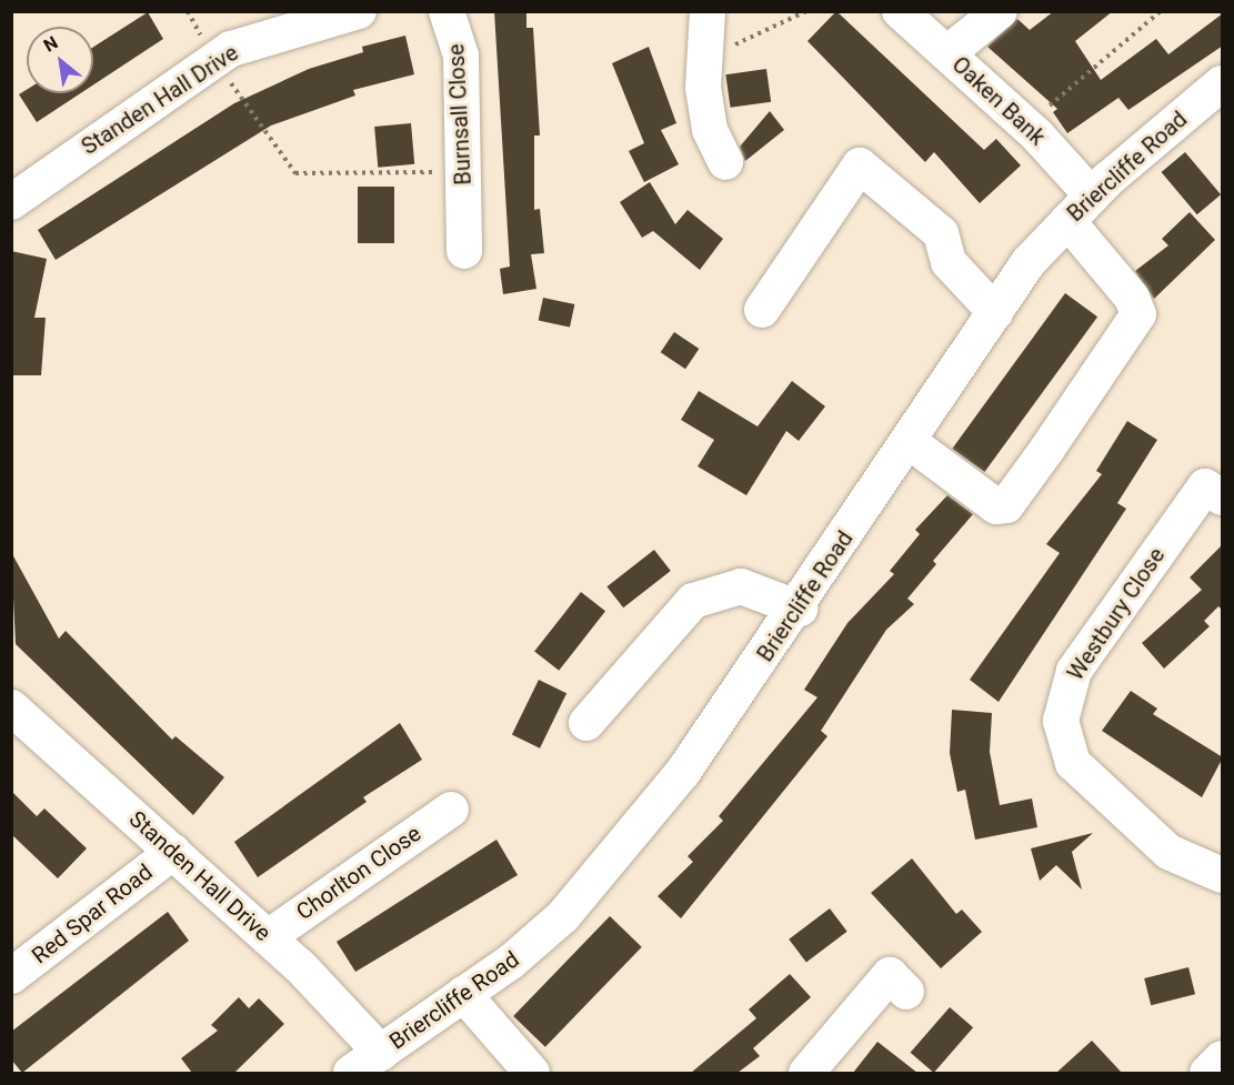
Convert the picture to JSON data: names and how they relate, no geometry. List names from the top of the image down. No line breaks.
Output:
{"streets":{"street":["Standen Hall Drive","Oaken Bank","Burnsall Close","Briercliffe Road","Westbury Close","Chorlton Close","Red Spar Road"]},"crossings":[["Standen Hall Drive","Briercliffe Road"],["Standen Hall Drive","Chorlton Close"],["Standen Hall Drive","Red Spar Road"],["Oaken Bank","Briercliffe Road"]],"north":"top left"}
